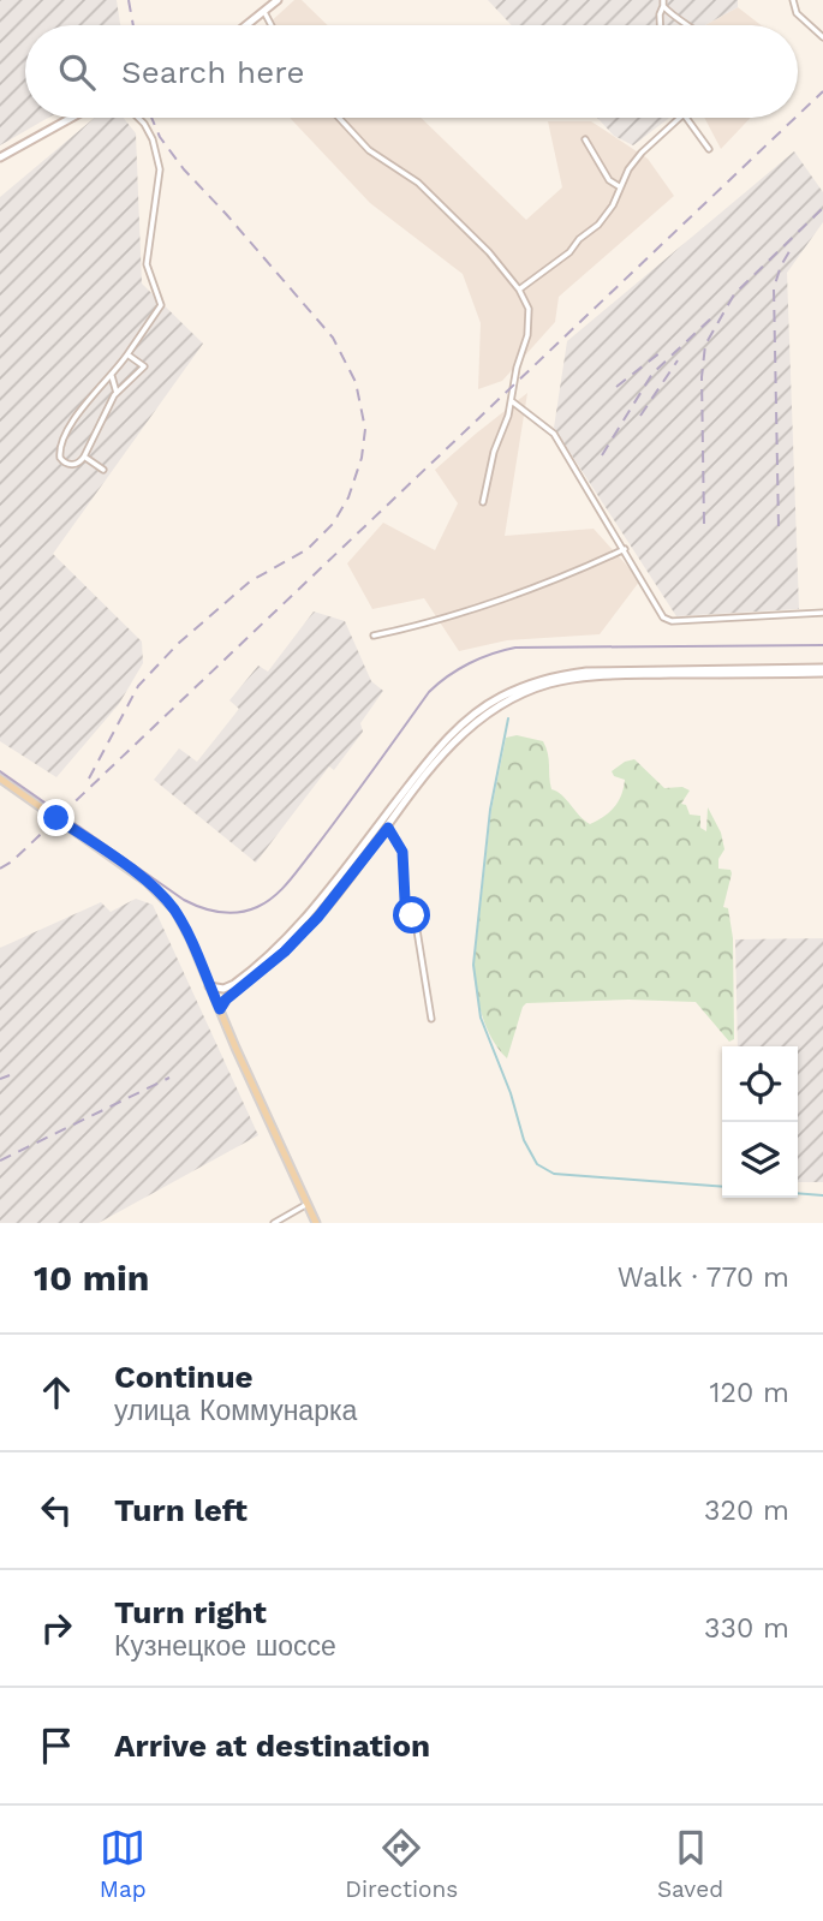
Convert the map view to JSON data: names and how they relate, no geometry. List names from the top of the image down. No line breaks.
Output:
{"page":{"search":"Search here","heading":["10 min","Walk · 770 m"],"list":[["Continue","улица Коммунарка","120 m"],["Turn left","320 m"],["Turn right","Кузнецкое шоссе","330 m"],"Arrive at destination"],"nav":["Map","Directions","Saved"]}}
